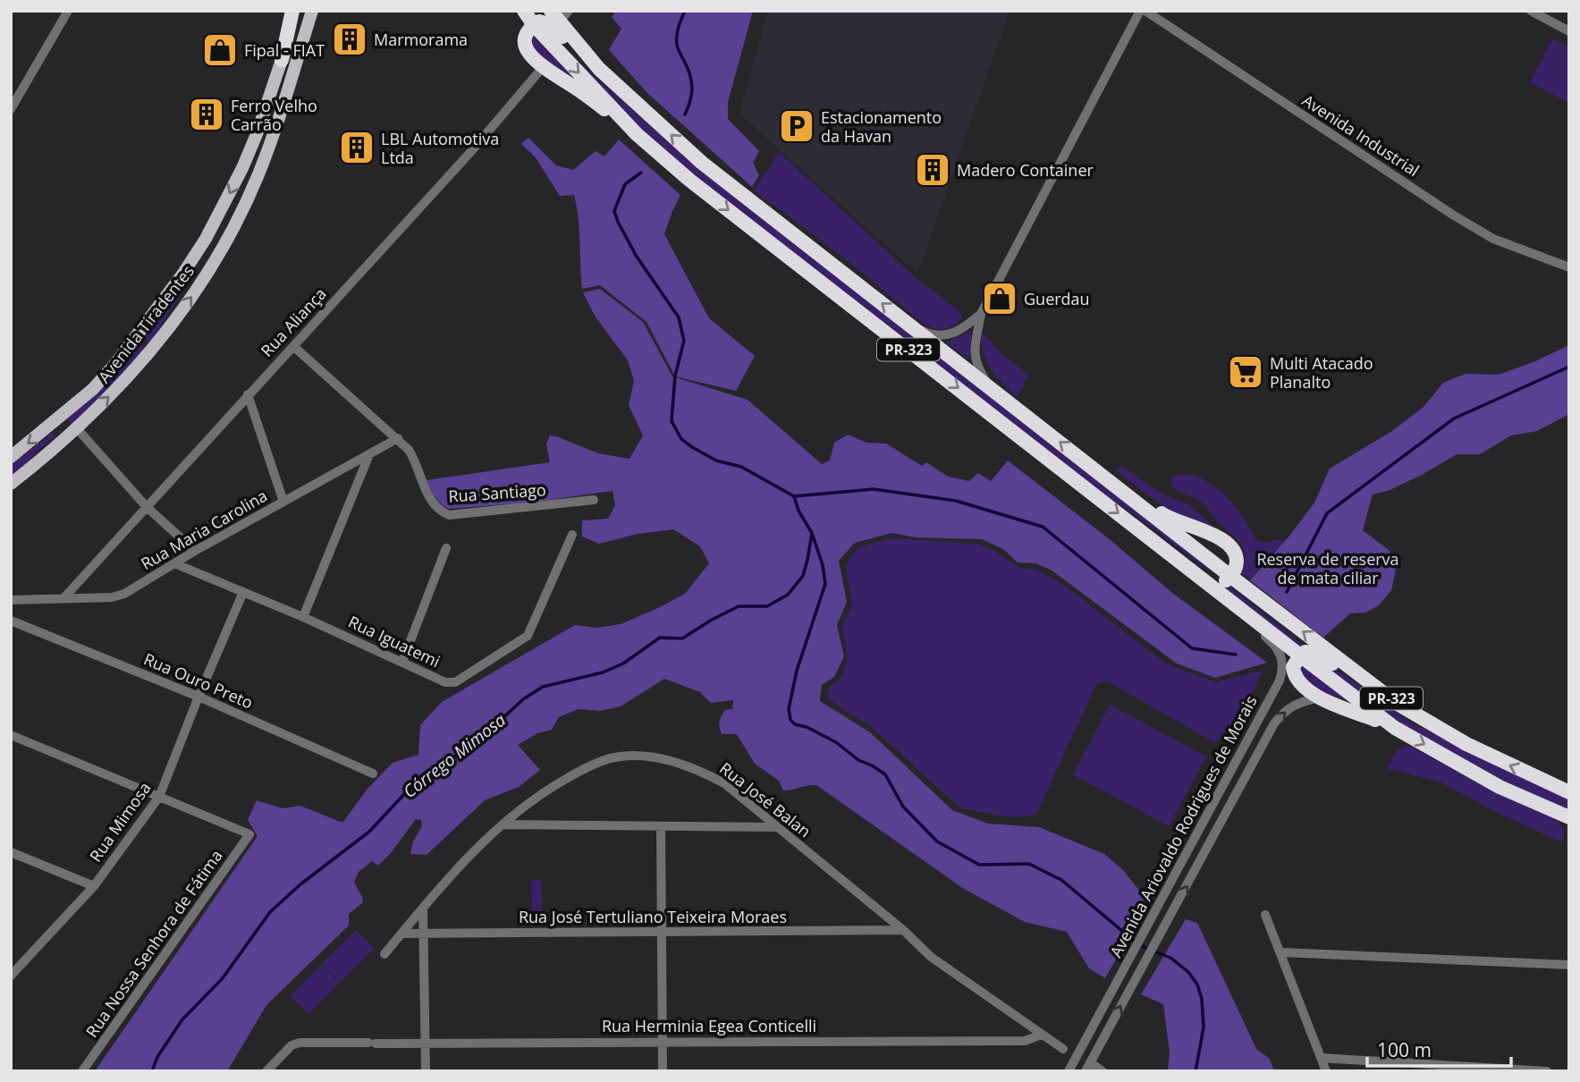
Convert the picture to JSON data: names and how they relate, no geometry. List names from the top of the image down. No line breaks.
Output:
{"streets":{"highway":["PR-323"],"main road":["Avenida Tiradentes"],"street":["Avenida Industrial","Rua Aliança","Rua Santiago","Rua Maria Carolina","Rua Iguatemi","Rua Ouro Preto","Rua José Balan","Rua Mimosa","Avenida Ariovaldo Rodrigues de Morais","Rua José Tertuliano Teixeira Moraes","Rua Nossa Senhora de Fátima","Rua Herminia Egea Conticelli"]},"crossings":[["Rua Aliança","Rua Santiago"],["Rua Aliança","Rua Maria Carolina"],["PR-323","Avenida Ariovaldo Rodrigues de Morais"],["Rua Santiago","Rua Maria Carolina"],["Rua Maria Carolina","Rua Iguatemi"],["Rua Iguatemi","Rua Mimosa"],["Rua Ouro Preto","Rua Mimosa"],["Rua José Balan","Rua José Tertuliano Teixeira Moraes"],["Rua José Balan","Rua Herminia Egea Conticelli"],["Rua Mimosa","Rua Nossa Senhora de Fátima"]],"one_way":["Avenida Ariovaldo Rodrigues de Morais"],"water":["Córrego Mimosa"],"parks":["Reserva de reserva de mata ciliar"],"places":{"building":["Marmorama","Ferro Velho Carrão","LBL Automotiva Ltda","Madero Container"],"shop":["Fipal - FIAT","Guerdau"],"parking":["Estacionamento da Havan"],"supermarket":["Multi Atacado Planalto"]},"scale_bar":"100 m"}
